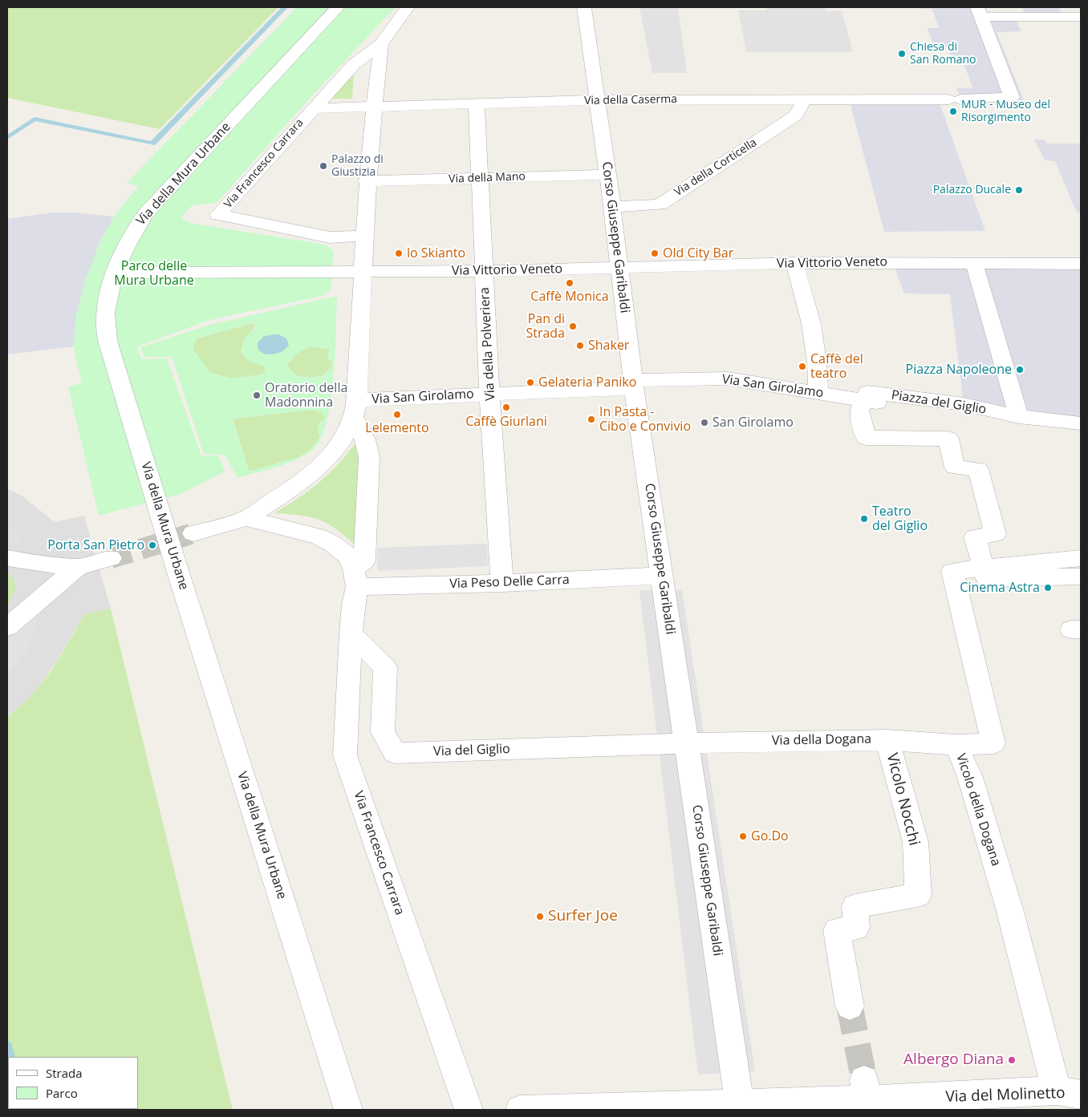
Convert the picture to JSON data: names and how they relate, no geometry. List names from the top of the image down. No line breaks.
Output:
{"streets":{"street":["Via della Caserma","Via Francesco Carrara","Via della Corticella","Via della Mura Urbane","Via della Mano","Corso Giuseppe Garibaldi","Via Vittorio Veneto","Via della Polveriera","Via San Girolamo","Piazza del Giglio","Via Peso Delle Carra","Via della Dogana","Via del Giglio","Vicolo Nocchi","Vicolo della Dogana","Via del Molinetto"]},"crossings":[["Via della Caserma","Via Francesco Carrara"],["Via della Caserma","Via della Corticella"],["Via della Caserma","Corso Giuseppe Garibaldi"],["Via della Caserma","Via della Polveriera"],["Via Francesco Carrara","Via della Mano"],["Via Francesco Carrara","Via Vittorio Veneto"],["Via Francesco Carrara","Via San Girolamo"],["Via Francesco Carrara","Via Peso Delle Carra"],["Via Francesco Carrara","Via del Giglio"],["Via della Corticella","Corso Giuseppe Garibaldi"],["Via della Mura Urbane","Via Vittorio Veneto"],["Via della Mano","Corso Giuseppe Garibaldi"],["Via della Mano","Via della Polveriera"],["Corso Giuseppe Garibaldi","Via Vittorio Veneto"],["Corso Giuseppe Garibaldi","Via San Girolamo"],["Corso Giuseppe Garibaldi","Via Peso Delle Carra"],["Corso Giuseppe Garibaldi","Via della Dogana"],["Corso Giuseppe Garibaldi","Via del Giglio"],["Corso Giuseppe Garibaldi","Via del Molinetto"],["Via Vittorio Veneto","Via della Polveriera"],["Via della Polveriera","Via San Girolamo"],["Via della Polveriera","Via Peso Delle Carra"],["Via San Girolamo","Piazza del Giglio"],["Via della Dogana","Via del Giglio"],["Via della Dogana","Vicolo Nocchi"],["Via della Dogana","Vicolo della Dogana"],["Vicolo della Dogana","Via del Molinetto"]],"parks":["Parco delle Mura Urbane"],"places":["Chiesa di San Romano","MUR - Museo del Risorgimento","Palazzo di Giustizia","Palazzo Ducale","lo Skianto","Old City Bar","Caffè Monica","Pan di Strada","Shaker","Caffè del teatro","Piazza Napoleone","Gelateria Paniko","Oratorio della Madonnina","Caffè Giurlani","Lelemento","In Pasta - Cibo e Convivio","San Girolamo","Teatro del Giglio","Porta San Pietro","Cinema Astra","Go.Do","Surfer Joe","Albergo Diana"],"legend":["Strada","Parco"]}
